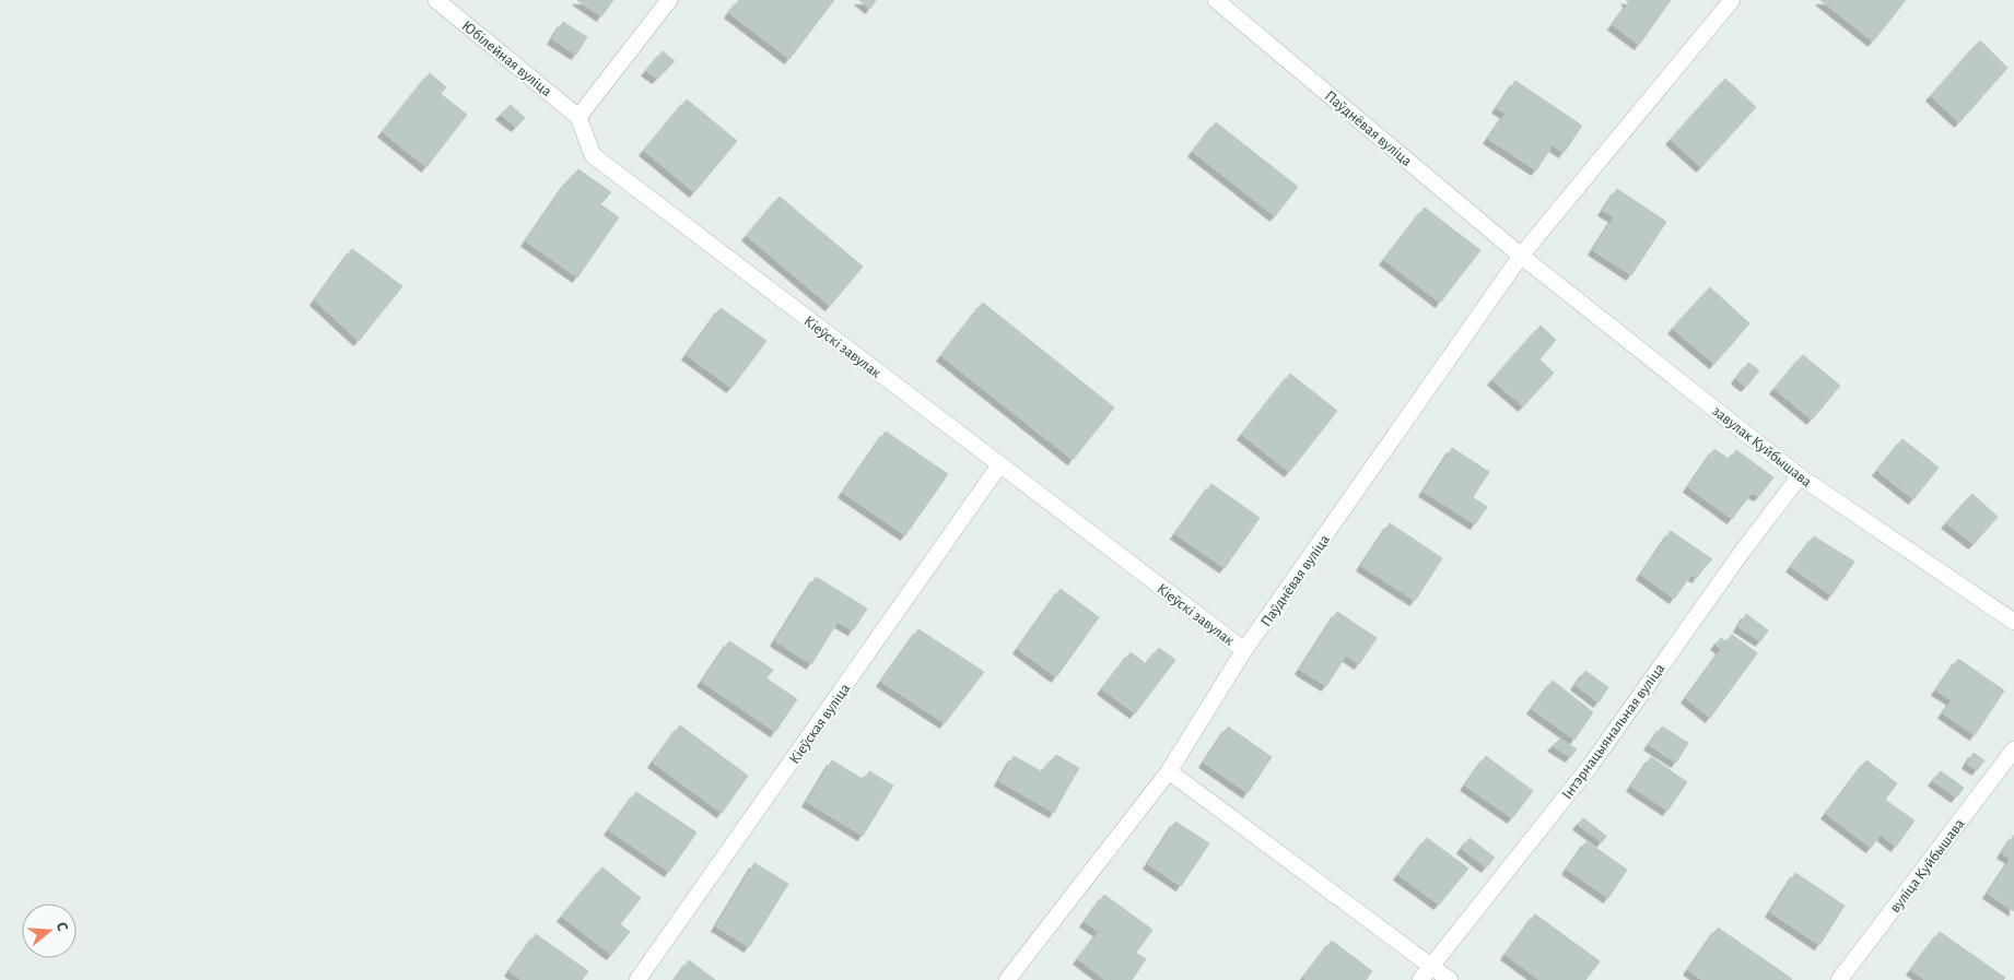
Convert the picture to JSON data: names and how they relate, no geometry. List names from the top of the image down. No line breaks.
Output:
{"streets":{"street":["Юбілейная вуліца","Паўднёвая вуліца","Кіеўскі завулак","завулак Куйбышава","Кіеўская вуліца","Інтэрнацыянальная вуліца","вуліца Куйбышава"]},"crossings":[["Юбілейная вуліца","Кіеўскі завулак"],["Паўднёвая вуліца","Кіеўскі завулак"],["Паўднёвая вуліца","завулак Куйбышава"],["Кіеўскі завулак","Кіеўская вуліца"],["завулак Куйбышава","Інтэрнацыянальная вуліца"]],"north":"right"}
